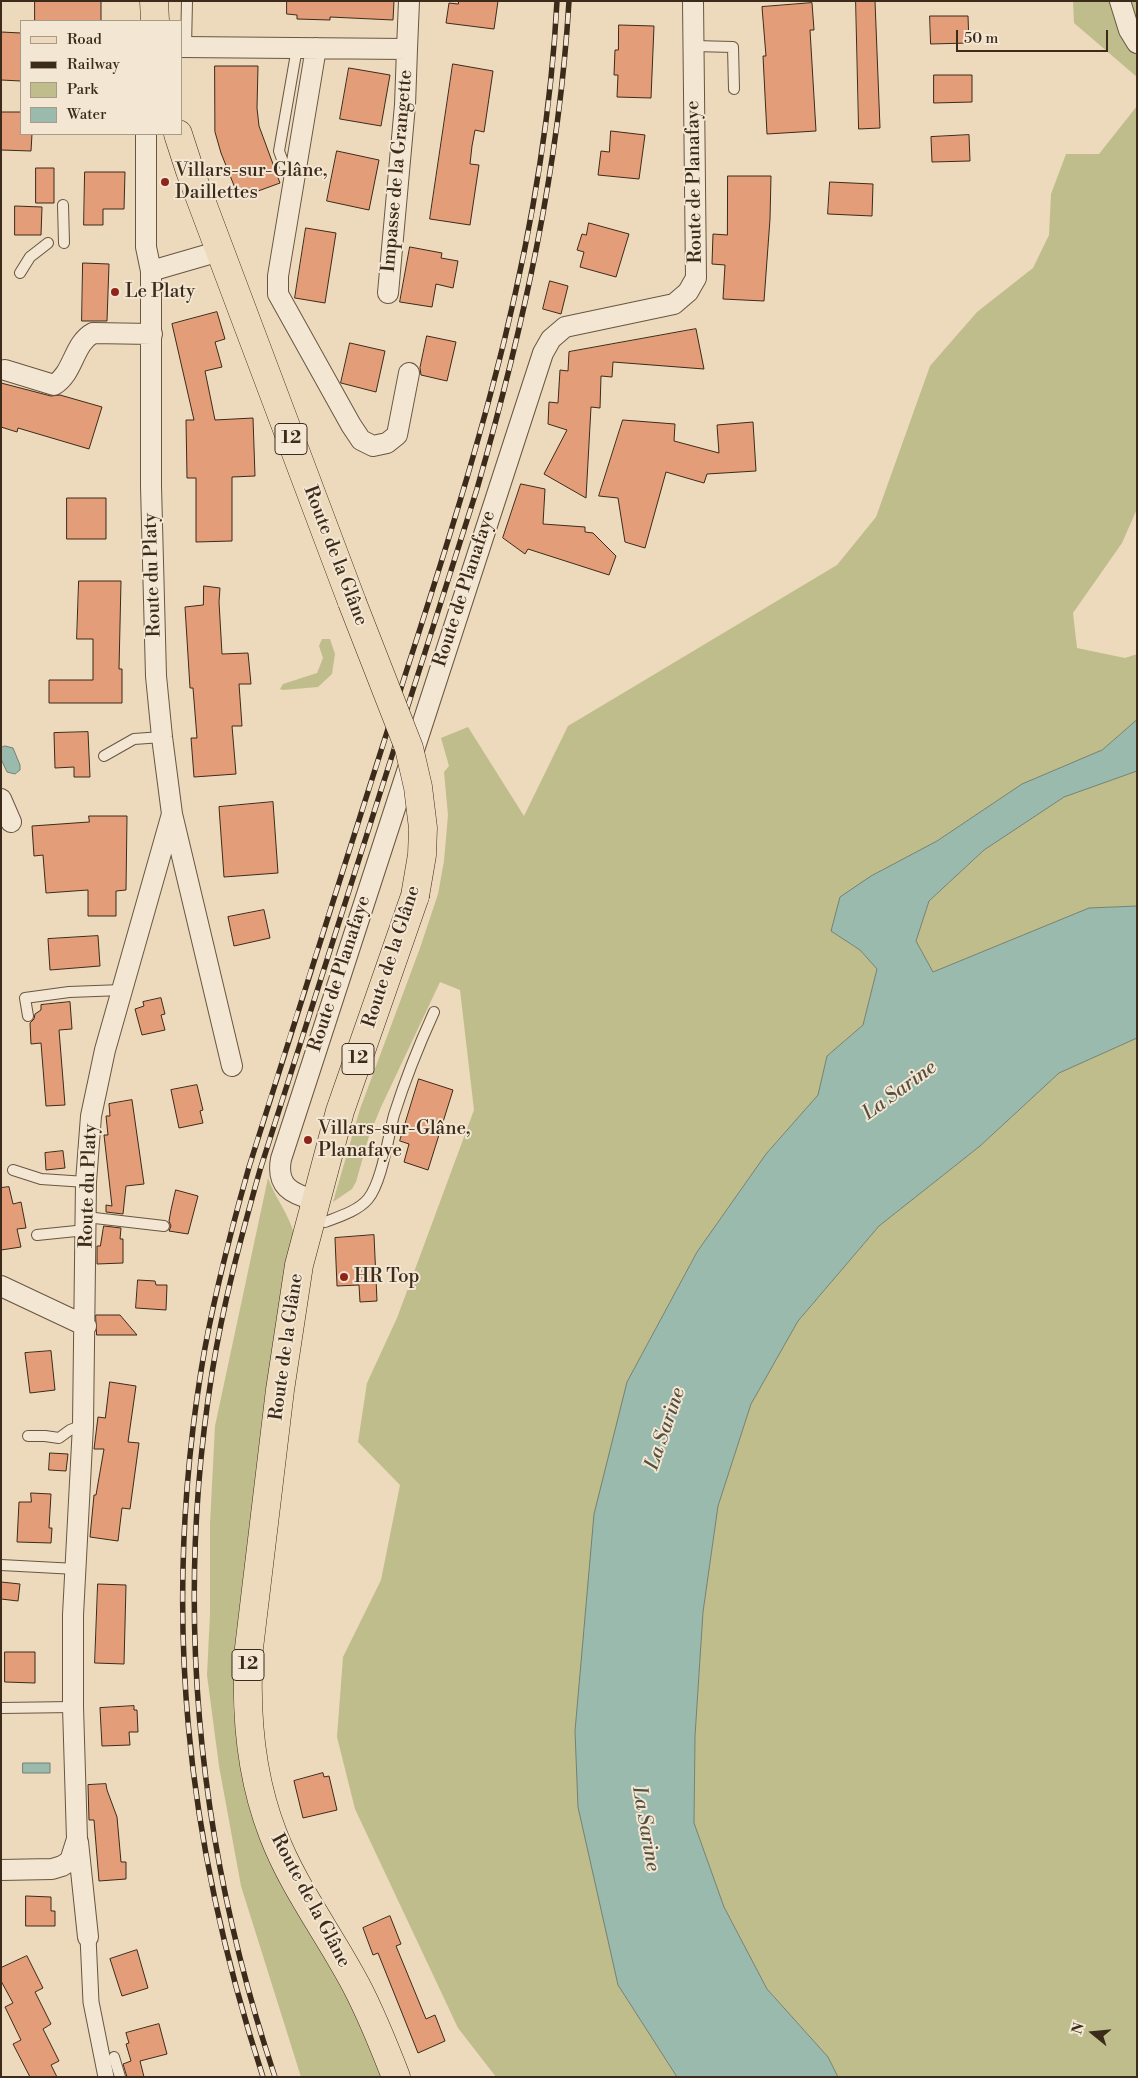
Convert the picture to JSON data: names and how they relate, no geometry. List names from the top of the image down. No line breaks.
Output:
{"streets":{"main road":["12","Route de la Glâne"],"street":["Impasse de la Grangette","Route de Planafaye","Route du Platy"]},"crossings":[["Route de Planafaye","Route de la Glâne"]],"water":["La Sarine"],"places":["Villars-sur-Glâne, Daillettes","Le Platy","Villars-sur-Glâne, Planafaye","HR Top"],"legend":["Road","Railway","Park","Water"],"scale_bar":"50 m","north":"left"}
